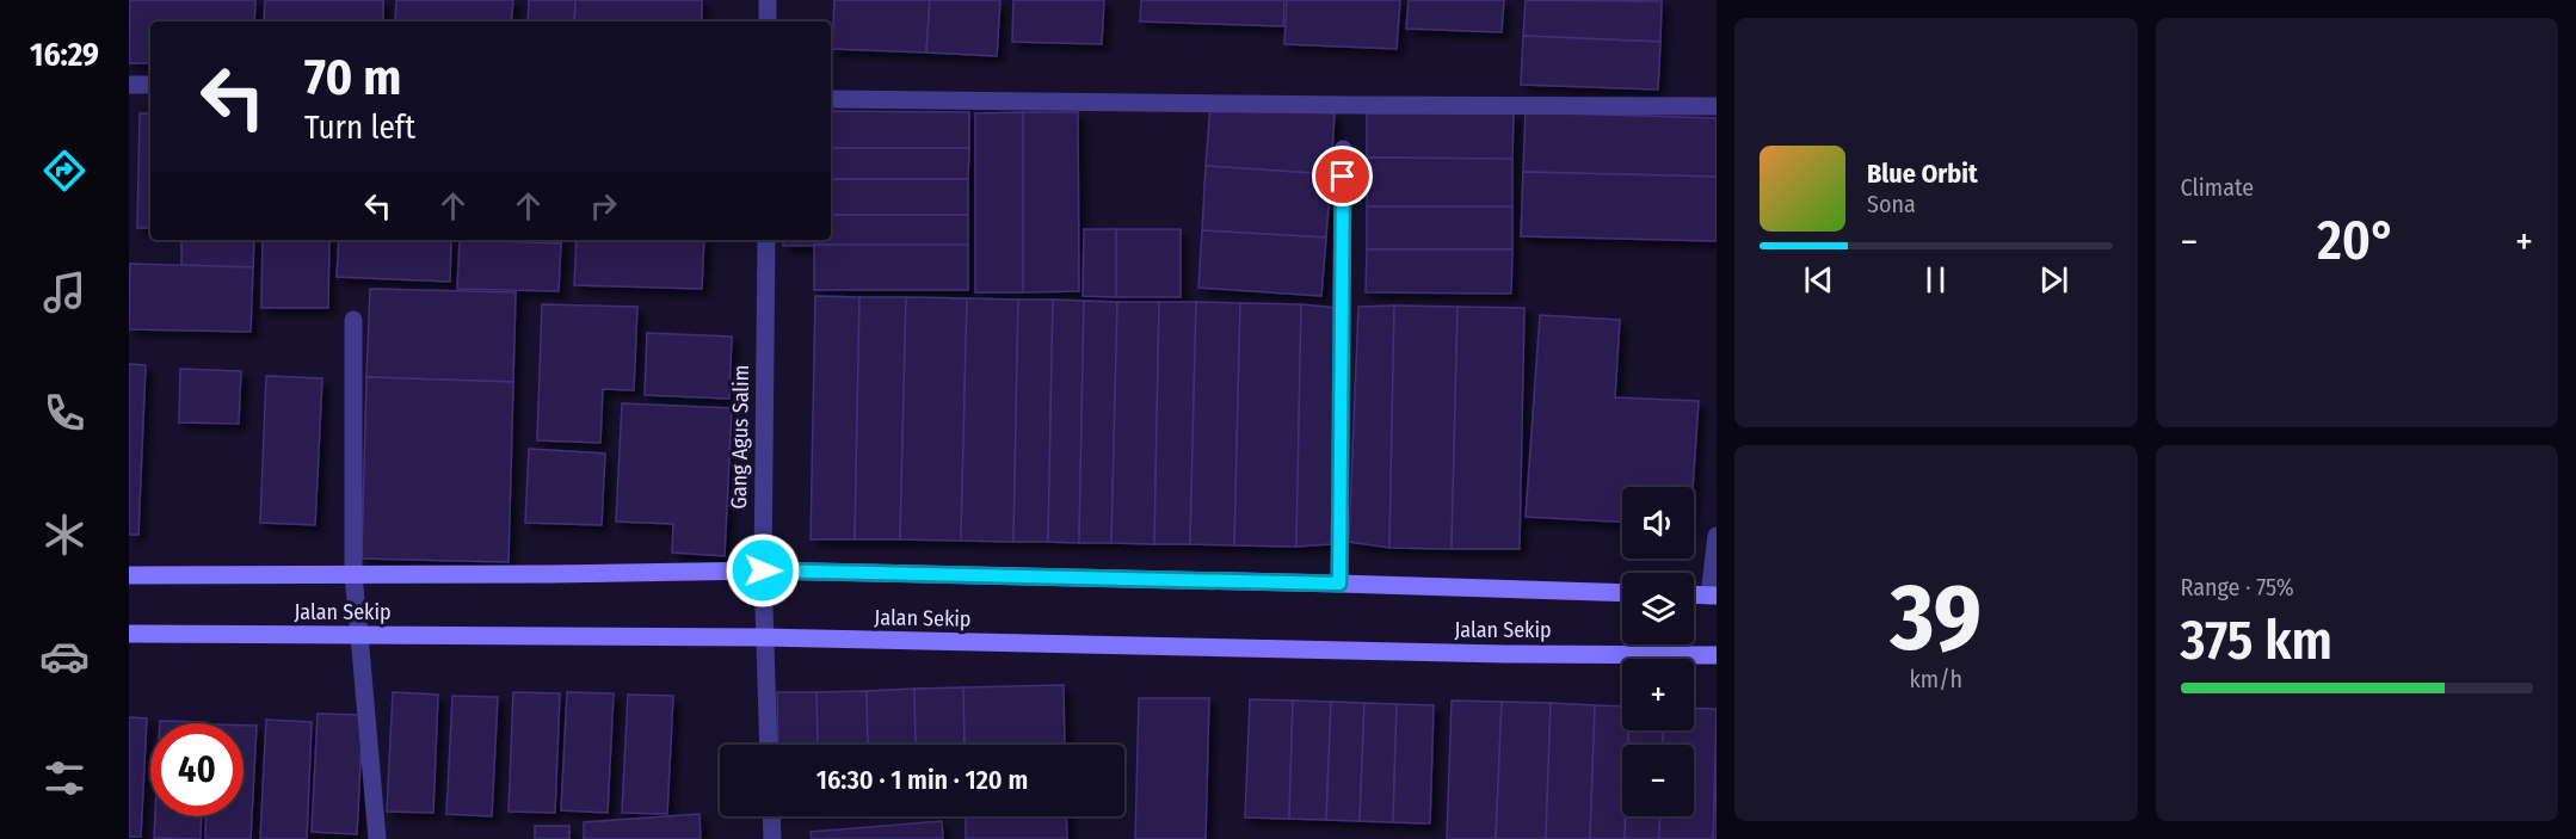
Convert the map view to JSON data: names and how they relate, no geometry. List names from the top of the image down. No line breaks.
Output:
{"streets":{"street":["Gang Agus Salim","Jalan Sekip"]},"crossings":[["Gang Agus Salim","Jalan Sekip"]],"page":{"tabs":"16:29","tile":["Climate",["39","km/h"],["Range · 75%","375 km"]],"turn":["70 m","Turn left"],"song":["Blue Orbit","Sona"],"heat":["−","20°","+"],"map_buttons":["+","−"],"limit":"40","trip":"16:30 · 1 min · 120 m"}}
